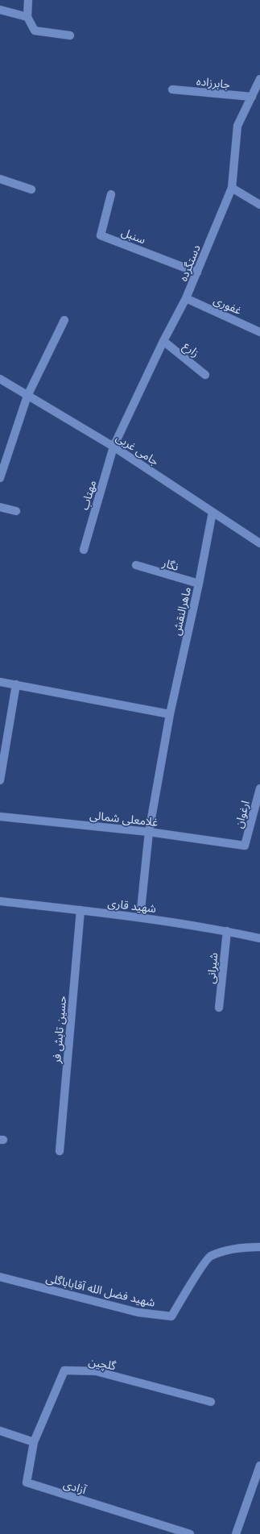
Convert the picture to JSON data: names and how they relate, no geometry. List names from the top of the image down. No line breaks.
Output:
{"streets":{"street":["جابرزاده","سنبل","دستگرده","غفوری","زارع","جامی غربی","مهتاب","نگار","ماهرالنقش","ارغوان","غلامعلی شمالی","شهید قاری","شیرانی","حسین تابش فر","شهید فضل الله آقاباباگلی","گلچین","آزادی"]},"crossings":[["جابرزاده","دستگرده"],["سنبل","دستگرده"],["دستگرده","غفوری"],["دستگرده","زارع"],["دستگرده","جامی غربی"],["دستگرده","مهتاب"],["جامی غربی","مهتاب"],["جامی غربی","ماهرالنقش"],["نگار","ماهرالنقش"],["ماهرالنقش","غلامعلی شمالی"],["ماهرالنقش","شهید قاری"],["ارغوان","غلامعلی شمالی"],["شهید قاری","شیرانی"],["شهید قاری","حسین تابش فر"],["گلچین","آزادی"]]}
